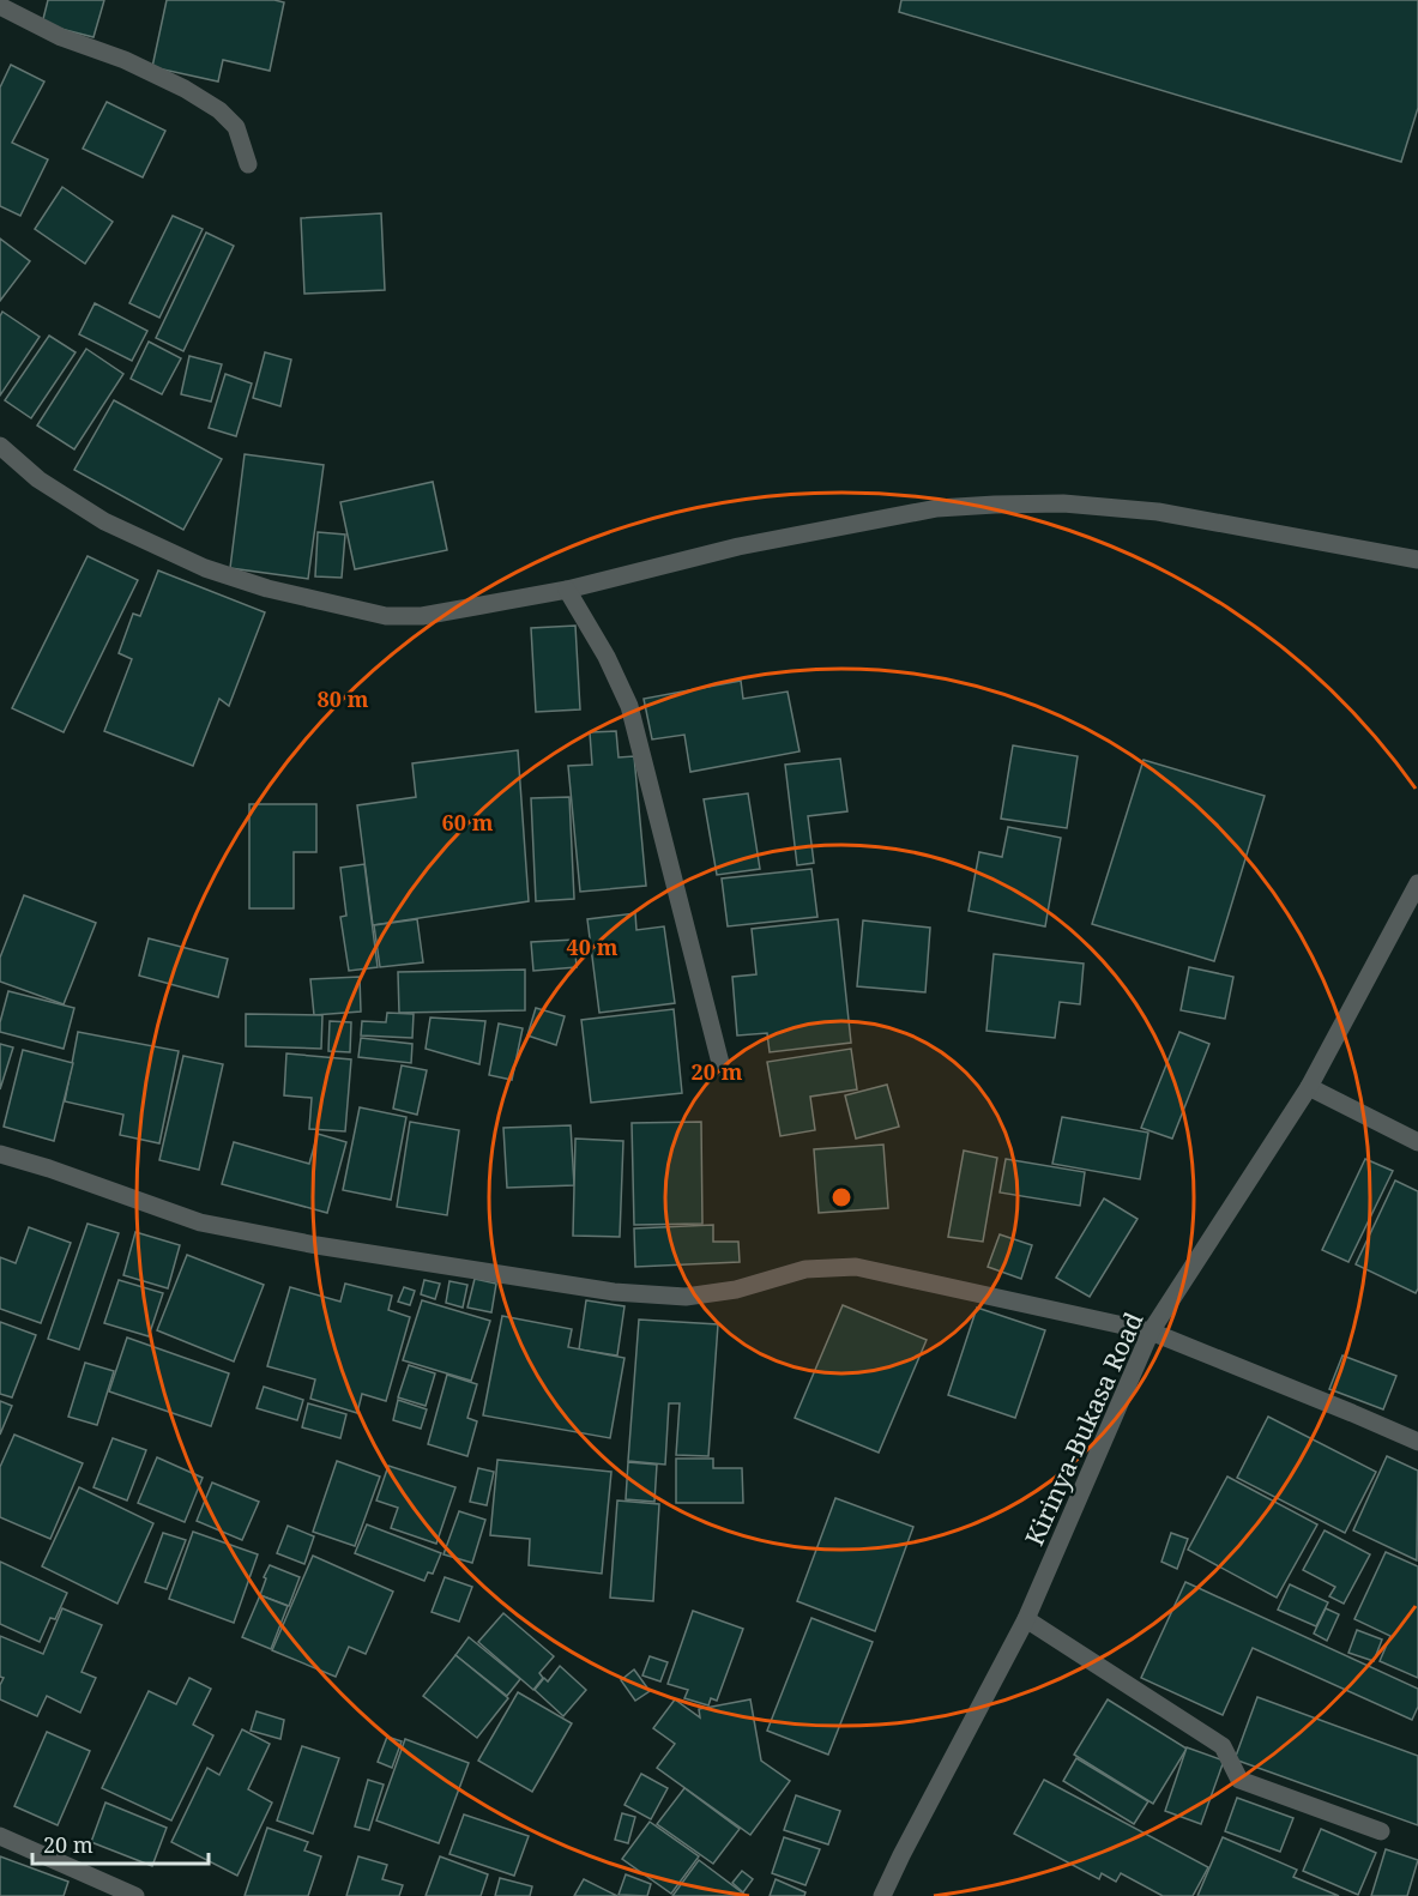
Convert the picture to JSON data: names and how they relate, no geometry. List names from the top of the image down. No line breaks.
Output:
{"streets":{"street":["Kirinya-Bukasa Road"]},"scale_bar":"20 m","rings":["80 m","60 m","40 m","20 m"]}
